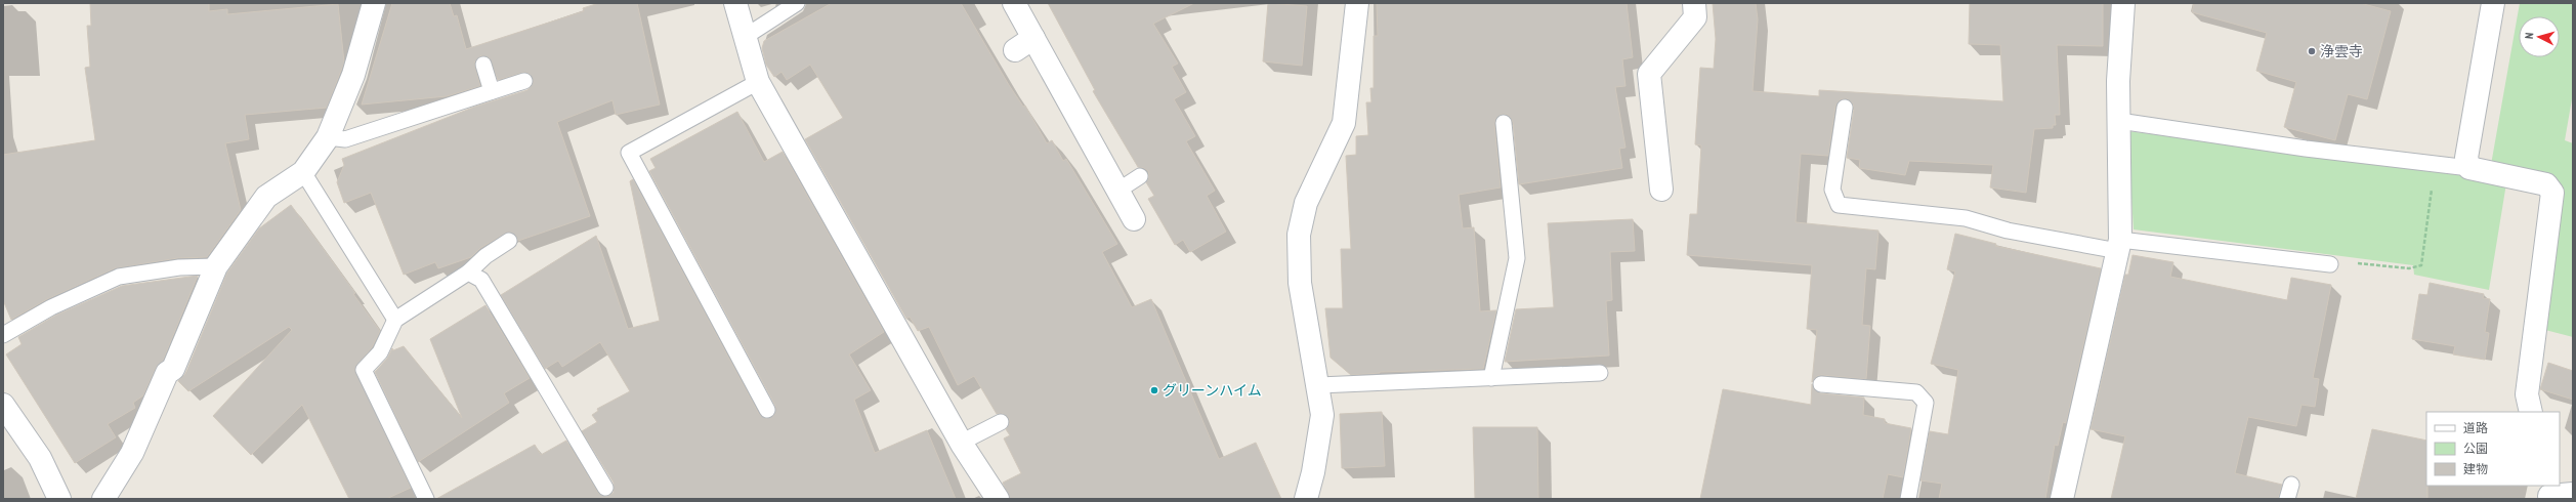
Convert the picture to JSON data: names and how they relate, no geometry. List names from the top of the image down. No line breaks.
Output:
{"places":["浄雲寺","グリーンハイム"],"legend":["道路","公園","建物"],"north":"left"}
